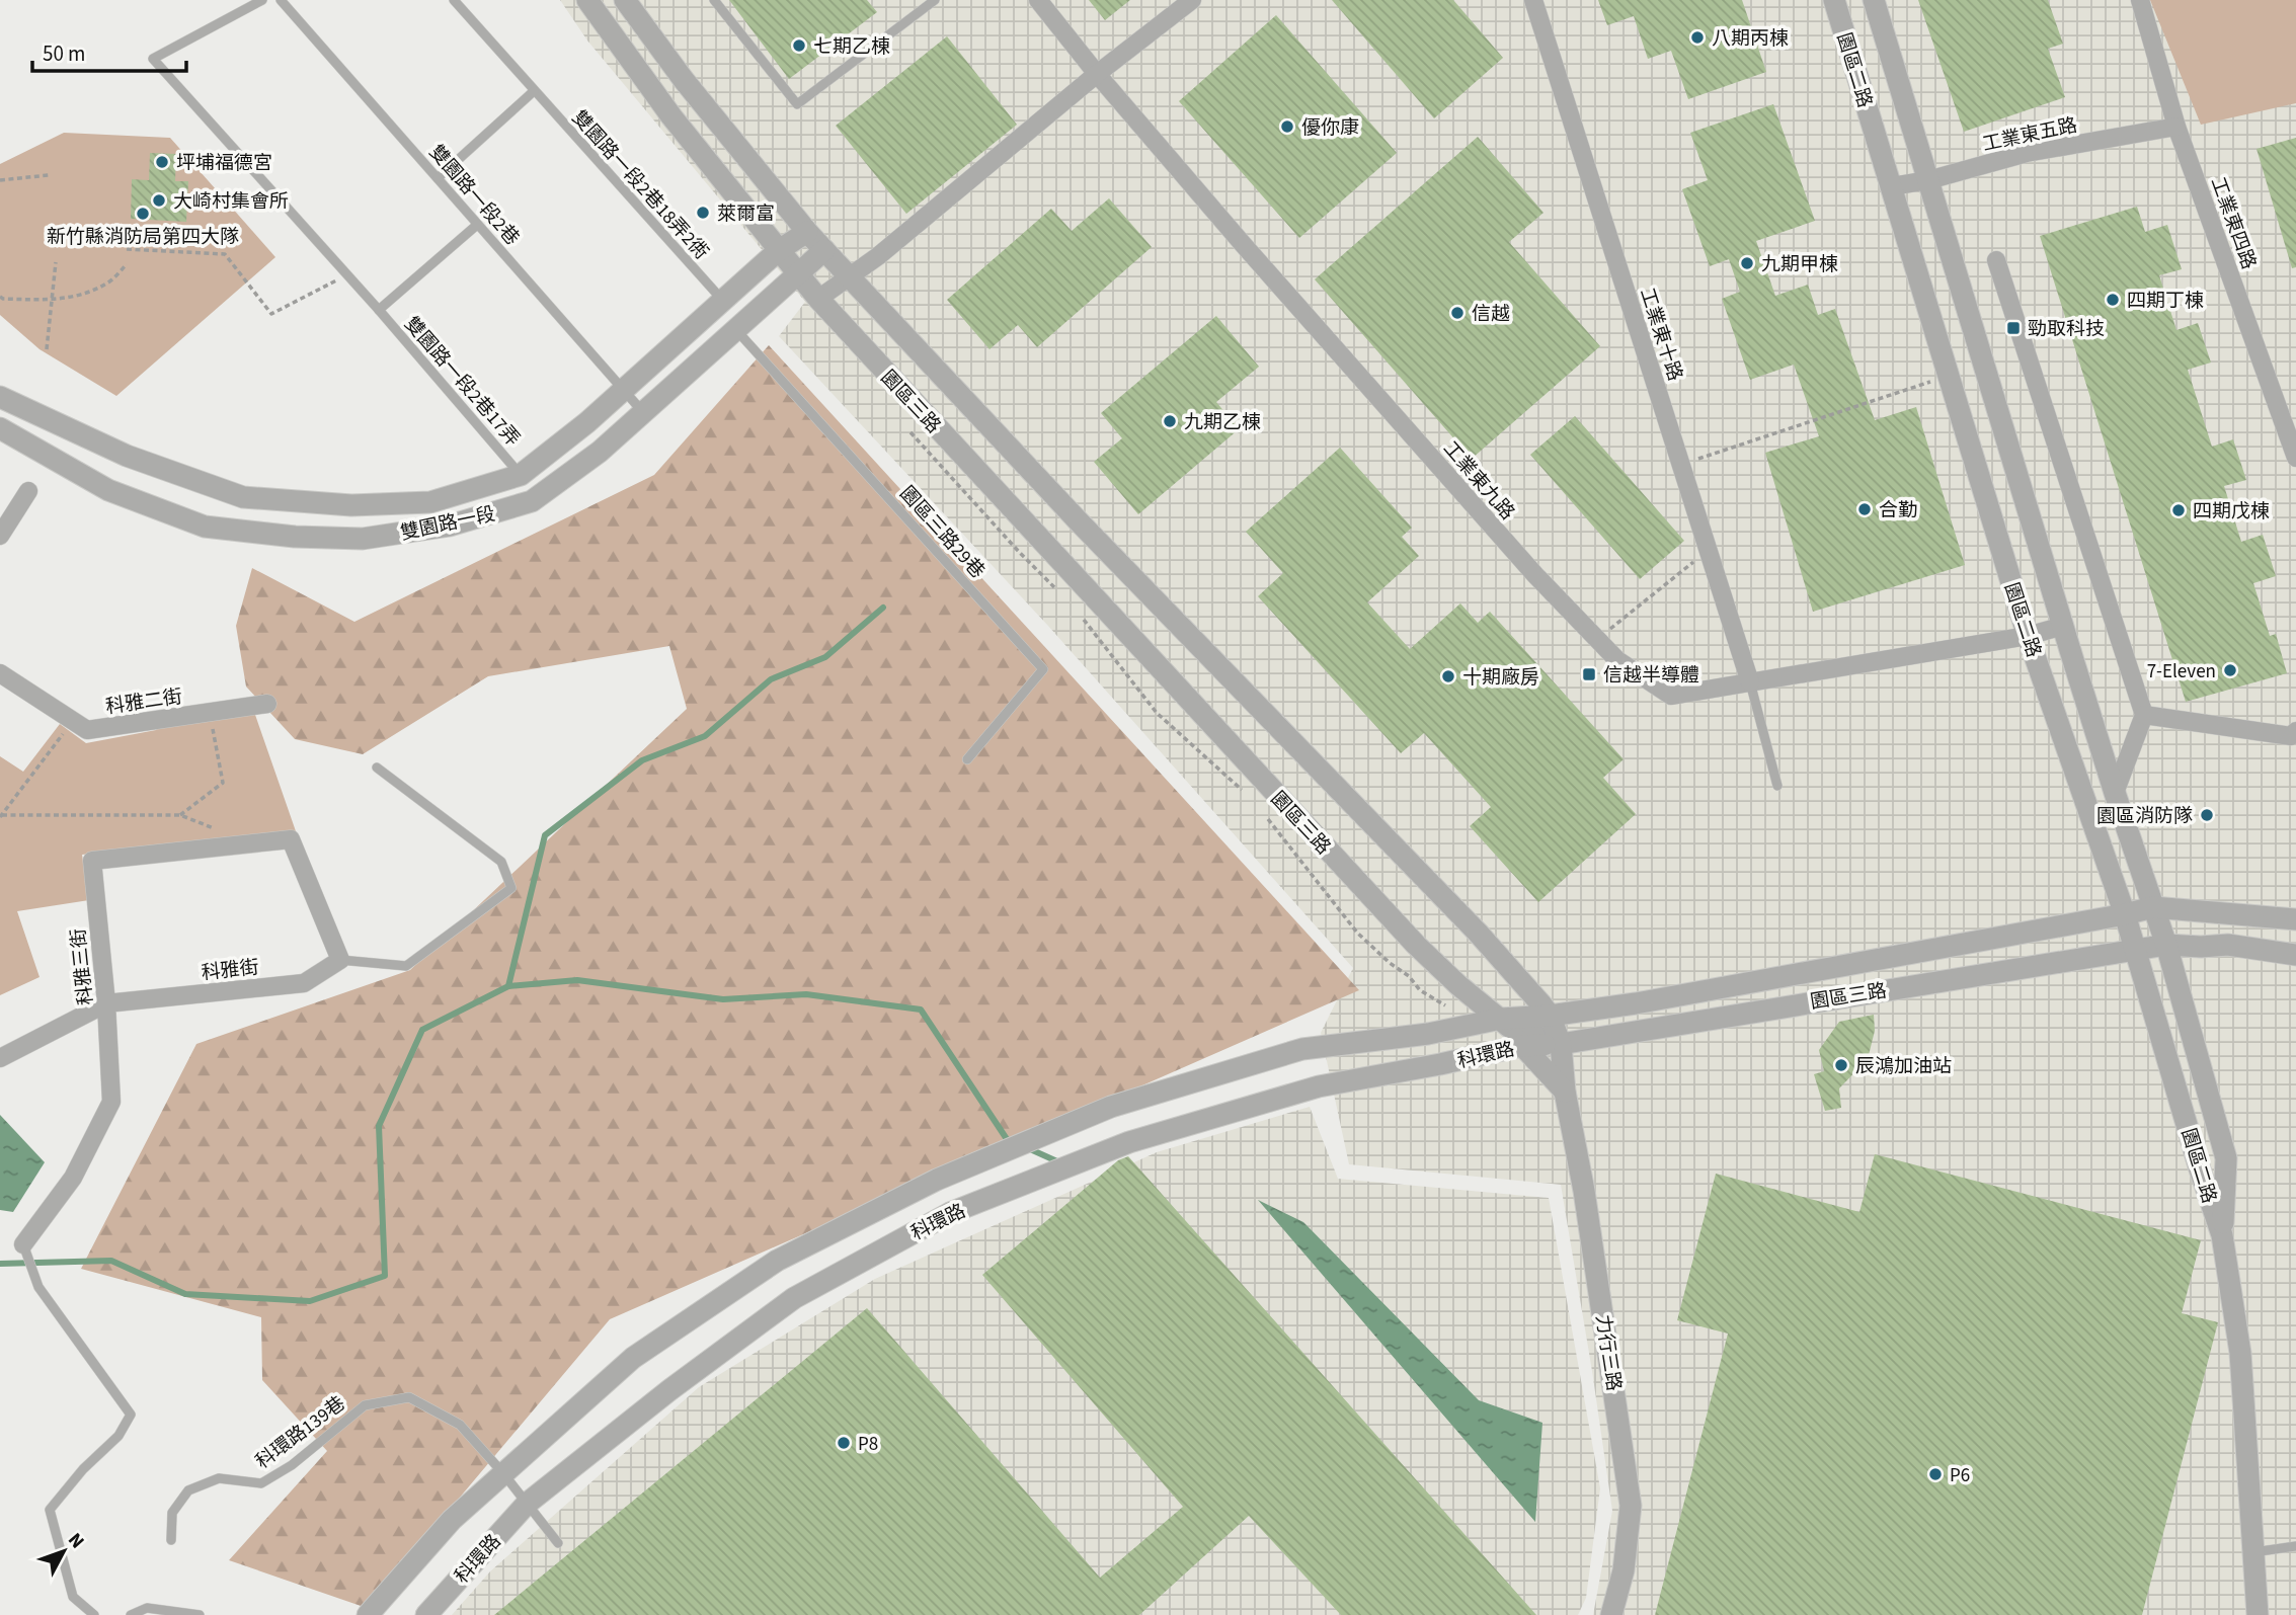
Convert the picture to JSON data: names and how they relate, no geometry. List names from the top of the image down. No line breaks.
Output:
{"streets":{"street":["園區二路","工業東五路","工業東四路","工業東十路","園區三路","工業東九路","雙園路一段","科雅二街","科雅三街","科雅街","科環路","力行三路"],"lane":["雙園路一段2巷18弄2衖","雙園路一段2巷","雙園路一段2巷17弄","園區三路29巷","科環路139巷"]},"crossings":[["園區二路","工業東五路"],["園區二路","園區三路"],["園區二路","工業東九路"],["工業東五路","工業東四路"],["雙園路一段2巷18弄2衖","雙園路一段"],["雙園路一段2巷","雙園路一段2巷17弄"],["雙園路一段2巷","雙園路一段"],["工業東十路","工業東九路"],["雙園路一段2巷17弄","雙園路一段"],["園區三路","雙園路一段"],["園區三路","科環路"],["園區三路","力行三路"],["雙園路一段","園區三路29巷"],["科雅三街","科雅街"],["科環路","力行三路"],["科環路","科環路139巷"]],"places":{"other":["八期丙棟","七期乙棟","優你康","坪埔福德宮","大崎村集會所","萊爾富","新竹縣消防局第四大隊","九期甲棟","四期丁棟","信越","九期乙棟","合勤","四期戊棟","7-Eleven","十期廠房","園區消防隊","辰鴻加油站","P8","P6"],"transit":["勁取科技","信越半導體"]},"scale_bar":"50 m","north":"top right"}
